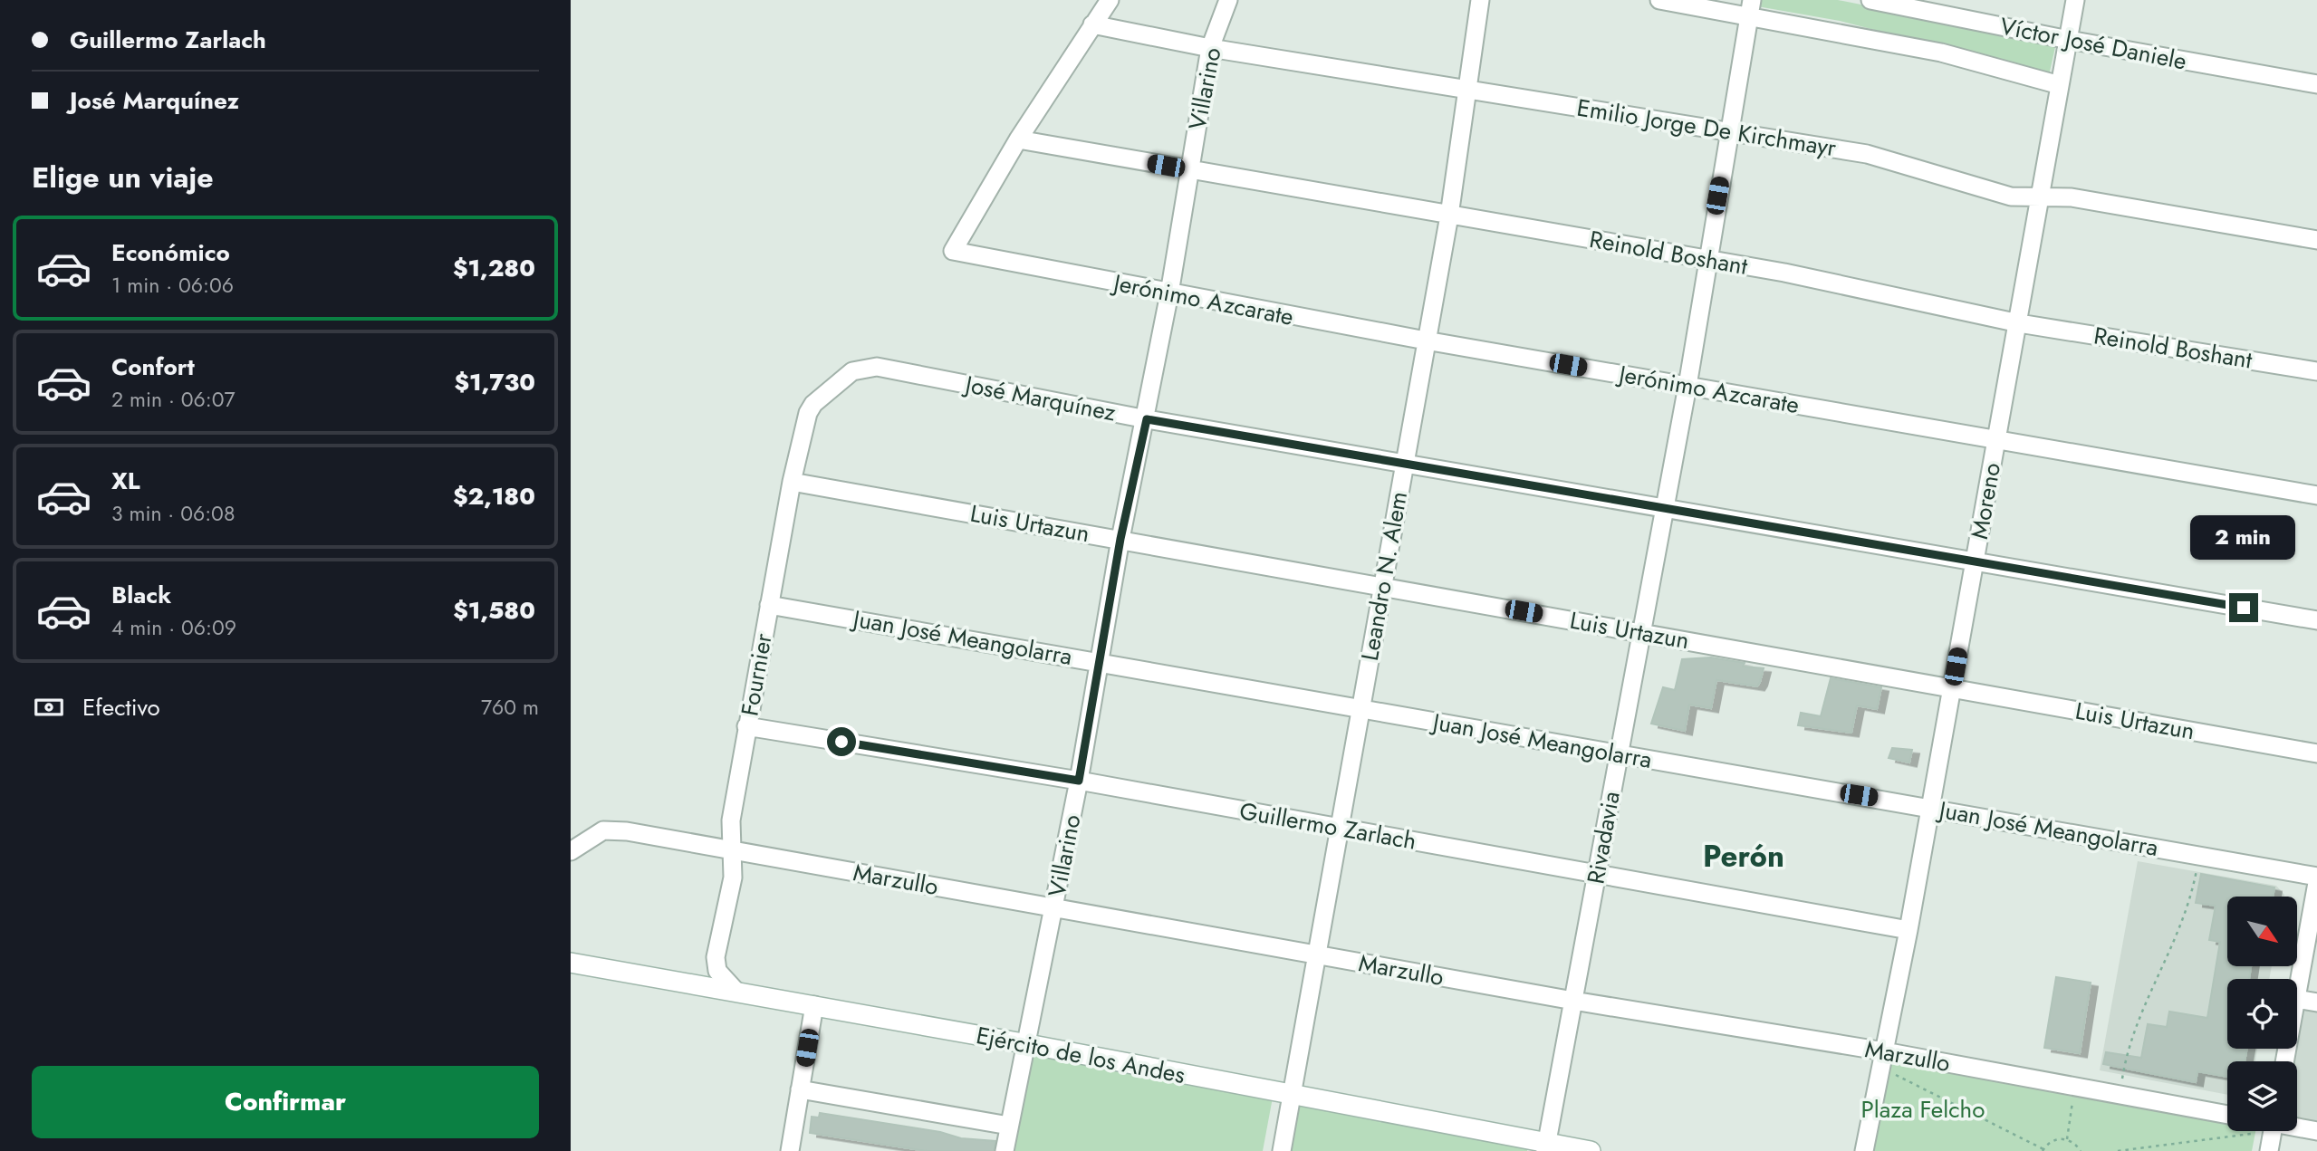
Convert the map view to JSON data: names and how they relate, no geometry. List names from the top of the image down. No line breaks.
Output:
{"streets":{"street":["Víctor José Daniele","Villarino","Emilio Jorge De Kirchmayr","Reinold Boshant","Jerónimo Azcarate","José Marquínez","Moreno","Luis Urtazun","Leandro N. Alem","Juan José Meangolarra","Fournier","Guillermo Zarlach","Rivadavia","Marzullo","Ejército de los Andes"]},"crossings":[["Víctor José Daniele","Moreno"],["Víctor José Daniele","Rivadavia"],["Villarino","Emilio Jorge De Kirchmayr"],["Villarino","Reinold Boshant"],["Villarino","Jerónimo Azcarate"],["Villarino","José Marquínez"],["Villarino","Luis Urtazun"],["Villarino","Juan José Meangolarra"],["Villarino","Guillermo Zarlach"],["Villarino","Marzullo"],["Villarino","Ejército de los Andes"],["Emilio Jorge De Kirchmayr","Moreno"],["Emilio Jorge De Kirchmayr","Leandro N. Alem"],["Emilio Jorge De Kirchmayr","Rivadavia"],["Reinold Boshant","Jerónimo Azcarate"],["Reinold Boshant","Moreno"],["Reinold Boshant","Leandro N. Alem"],["Reinold Boshant","Rivadavia"],["Jerónimo Azcarate","Moreno"],["Jerónimo Azcarate","Leandro N. Alem"],["Jerónimo Azcarate","Rivadavia"],["José Marquínez","Moreno"],["José Marquínez","Leandro N. Alem"],["José Marquínez","Fournier"],["José Marquínez","Rivadavia"],["Moreno","Luis Urtazun"],["Moreno","Juan José Meangolarra"],["Moreno","Guillermo Zarlach"],["Moreno","Marzullo"],["Luis Urtazun","Leandro N. Alem"],["Luis Urtazun","Fournier"],["Luis Urtazun","Rivadavia"],["Leandro N. Alem","Juan José Meangolarra"],["Leandro N. Alem","Guillermo Zarlach"],["Leandro N. Alem","Marzullo"],["Leandro N. Alem","Ejército de los Andes"],["Juan José Meangolarra","Fournier"],["Juan José Meangolarra","Rivadavia"],["Fournier","Guillermo Zarlach"],["Fournier","Marzullo"],["Fournier","Ejército de los Andes"],["Guillermo Zarlach","Rivadavia"],["Rivadavia","Marzullo"],["Rivadavia","Ejército de los Andes"]],"districts":["Perón"],"parks":["Plaza Felcho"],"north":"bottom right","page":{"banner":["Guillermo Zarlach","José Marquínez"],"heading":"Elige un viaje","list":[{"name":"Económico","note":"1 min · 06:06","value":"$1,280"},{"name":"Confort","note":"2 min · 06:07","value":"$1,730"},{"name":"XL","note":"3 min · 06:08","value":"$2,180"},{"name":"Black","note":"4 min · 06:09","value":"$1,580"}],"bubble":"2 min","pay":["Efectivo","760 m"],"buttons":"Confirmar"}}
